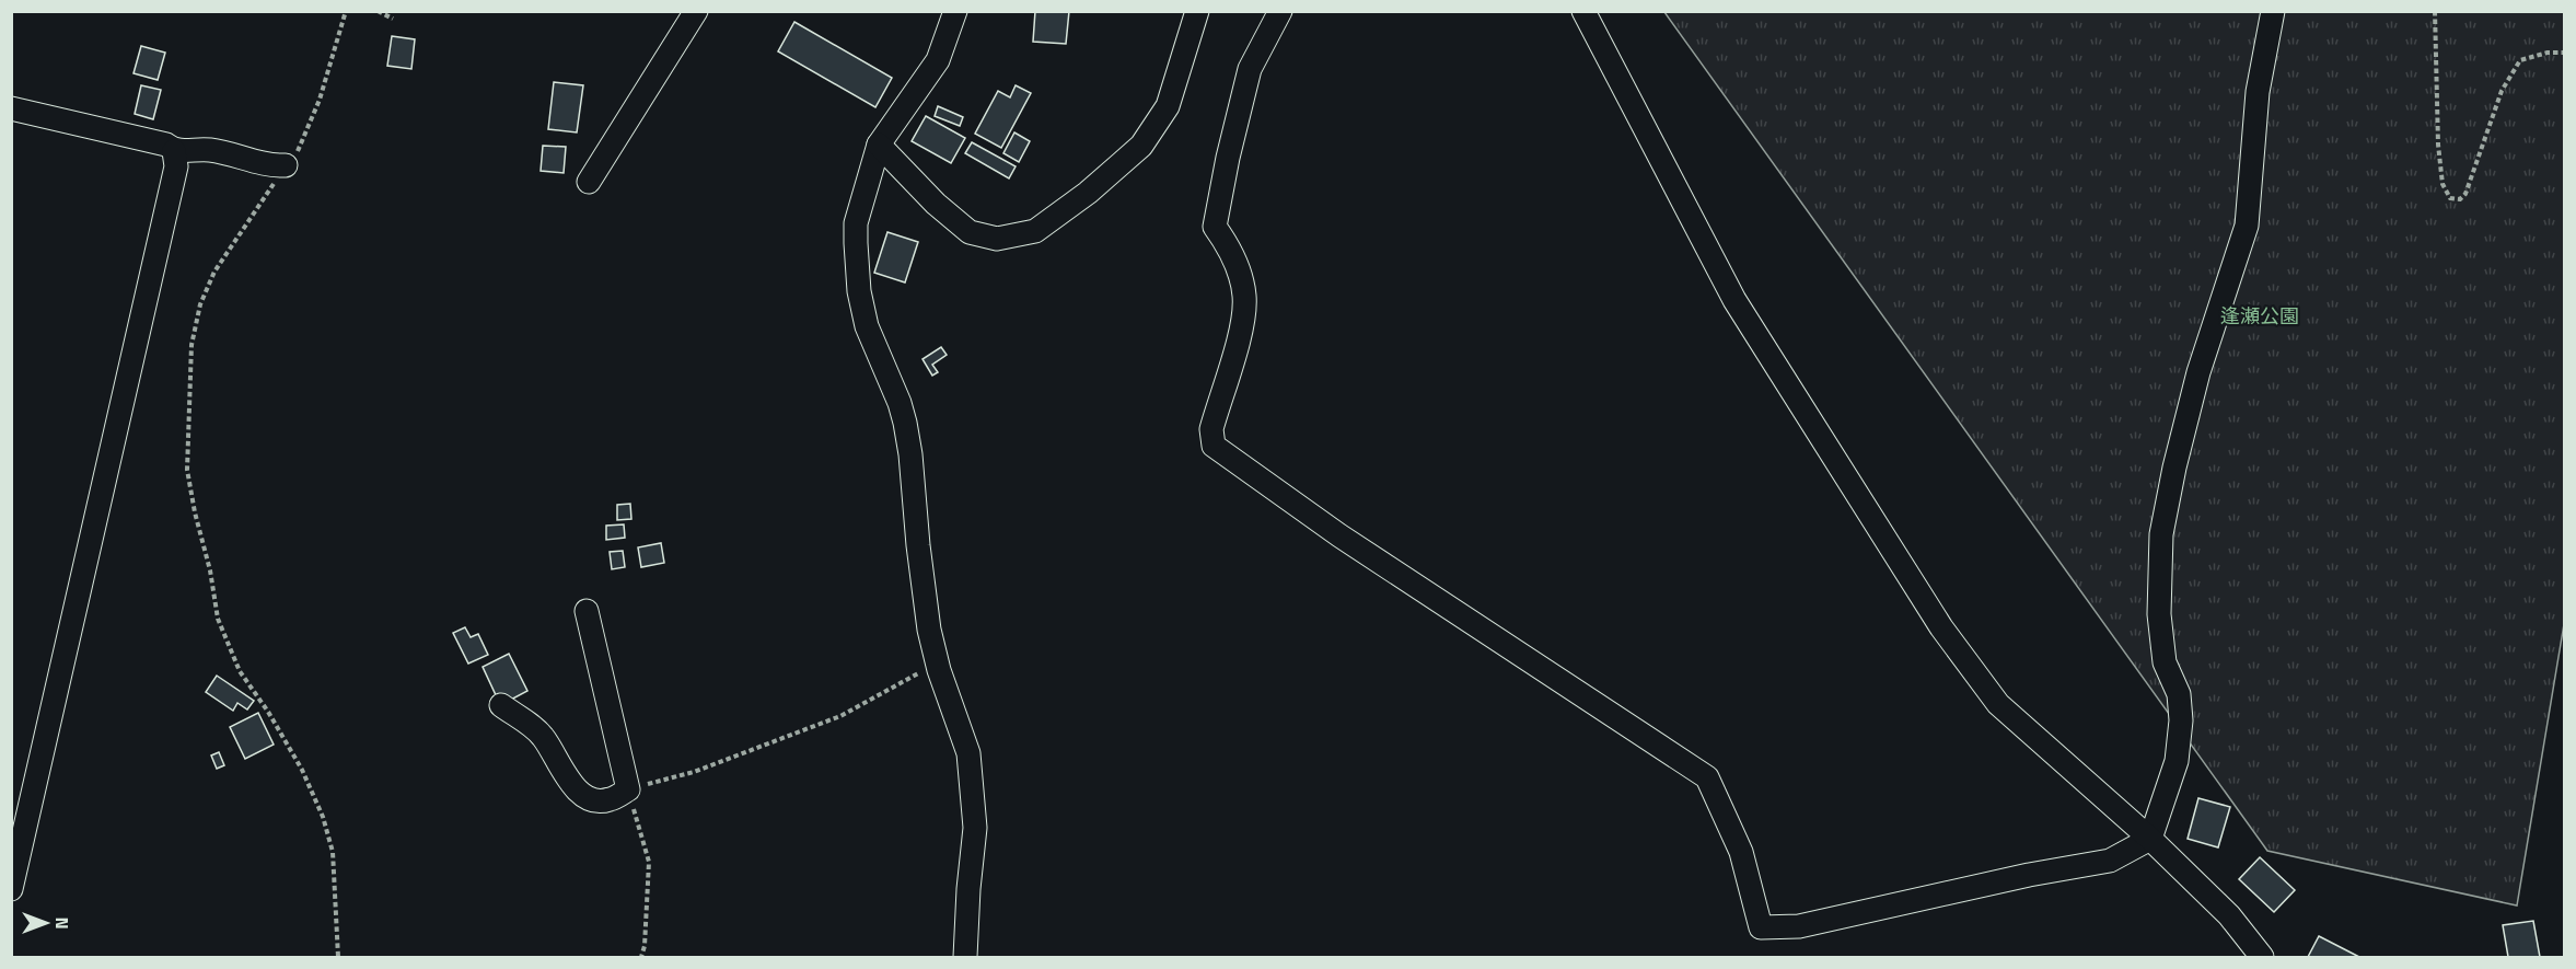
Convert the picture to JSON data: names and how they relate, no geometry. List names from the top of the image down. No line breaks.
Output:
{"parks":["逢瀬公園"],"north":"right"}
